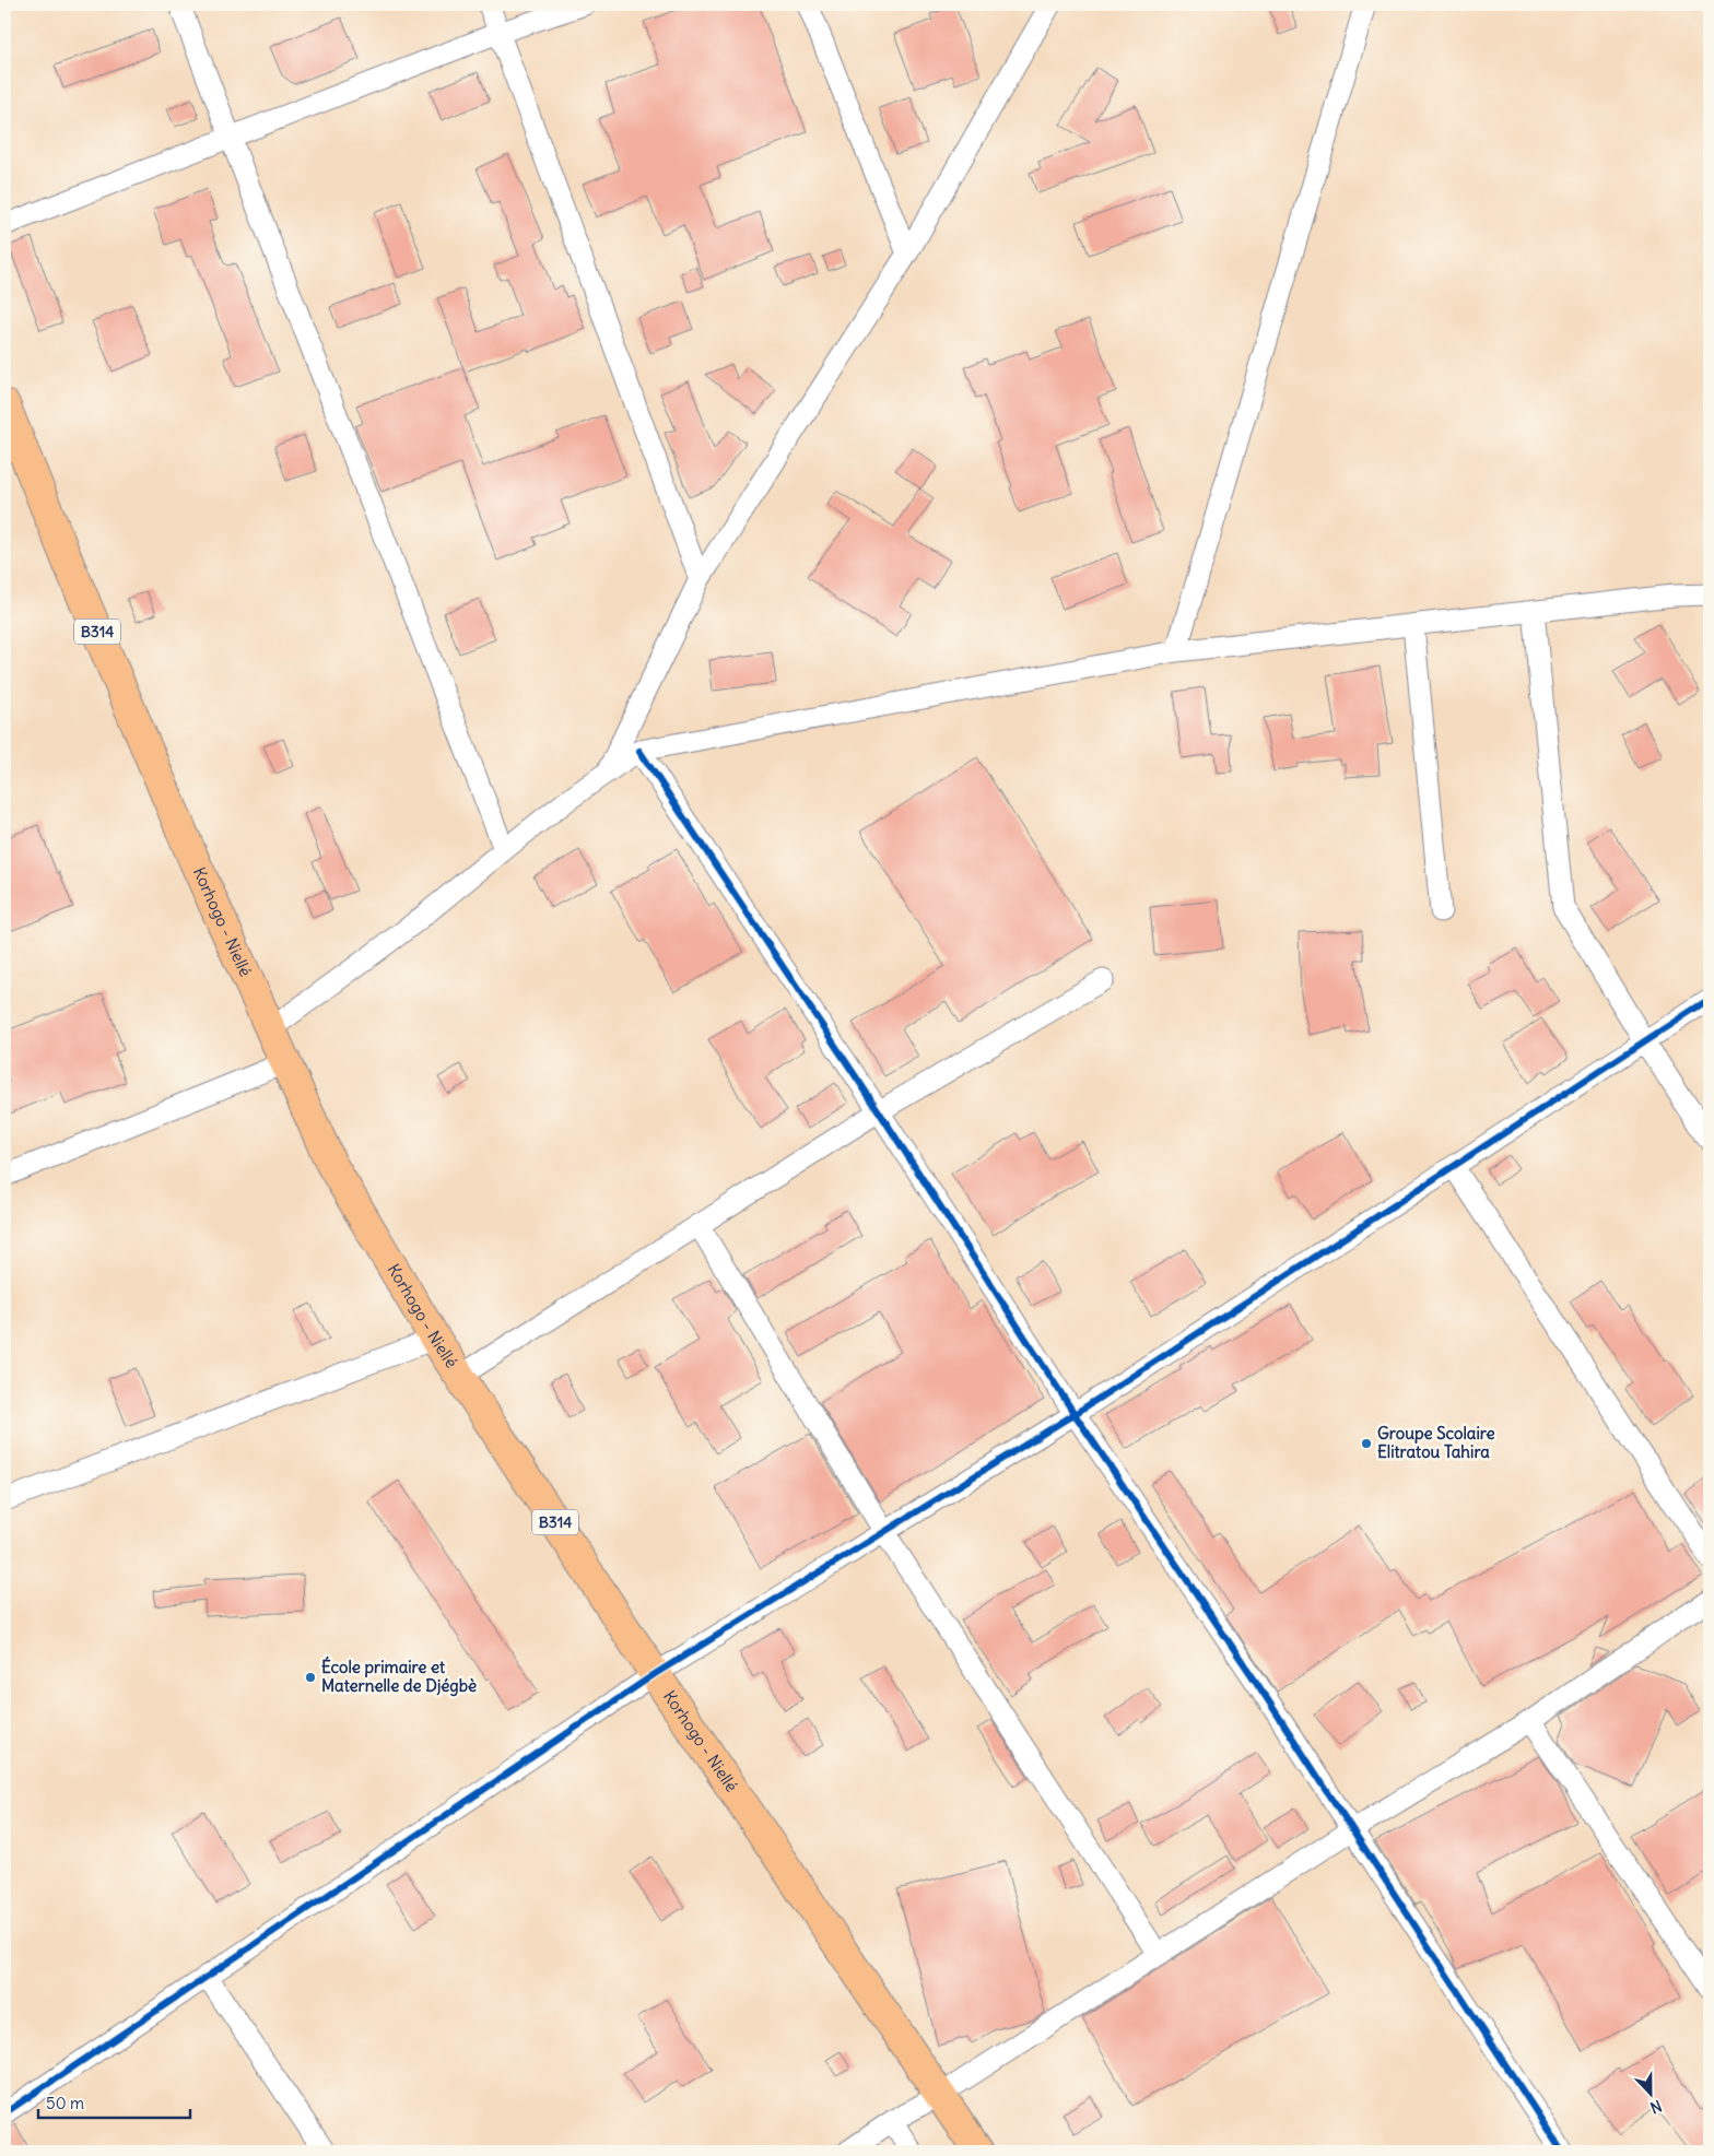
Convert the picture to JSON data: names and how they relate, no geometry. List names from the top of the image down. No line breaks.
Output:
{"streets":{"main road":["B314","Korhogo - Niellé"]},"places":["Groupe Scolaire Elitratou Tahira","École primaire et Maternelle de Djégbè"],"scale_bar":"50 m","north":"bottom"}
